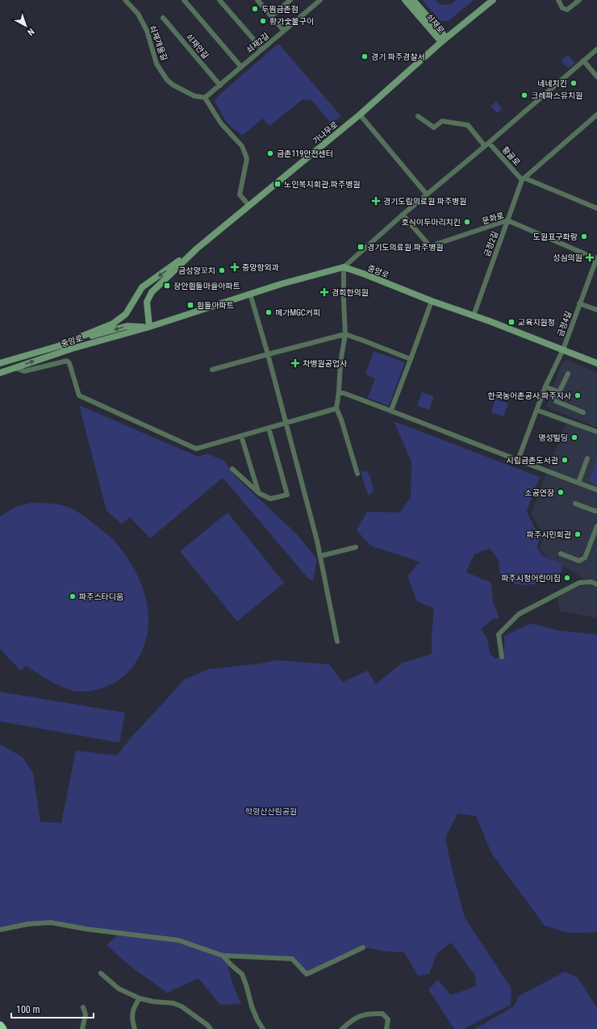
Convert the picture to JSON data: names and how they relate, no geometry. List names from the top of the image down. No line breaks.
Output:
{"streets":{"main road":["쇠재로","가나무로","중앙로"],"street":["쇠재개울길","쇠재2길","쇠재안길","황골로","문화로","금정2길","금정4길"]},"crossings":[["쇠재로","가나무로"],["쇠재개울길","쇠재2길"],["쇠재2길","쇠재안길"],["가나무로","중앙로"],["황골로","금정2길"],["문화로","금정2길"],["문화로","금정4길"],["금정2길","중앙로"],["중앙로","금정4길"]],"parks":["학령산산림공원"],"places":{"other":["두찜금촌점","황가숯불구이","경기 파주경찰서","네네치킨","크레파스유치원","금촌119안전센터","호식이두마리치킨","도원표구화랑","금성양꼬치","메가MGC커피","한국농어촌공사 파주지사","명성빌딩","시립금촌도서관","소공연장","파주시민회관","파주시청어린이집","파주스타디움"],"transit":["노인복지회관.파주병원","경기도의료원.파주병원","장안흰돌마을아파트","흰돌아파트","교육지원청"],"health":["경기도립의료원 파주병원","성심의원","중앙항외과","경희한의원","차병원공업사"]},"scale_bar":"100 m","north":"bottom right"}
